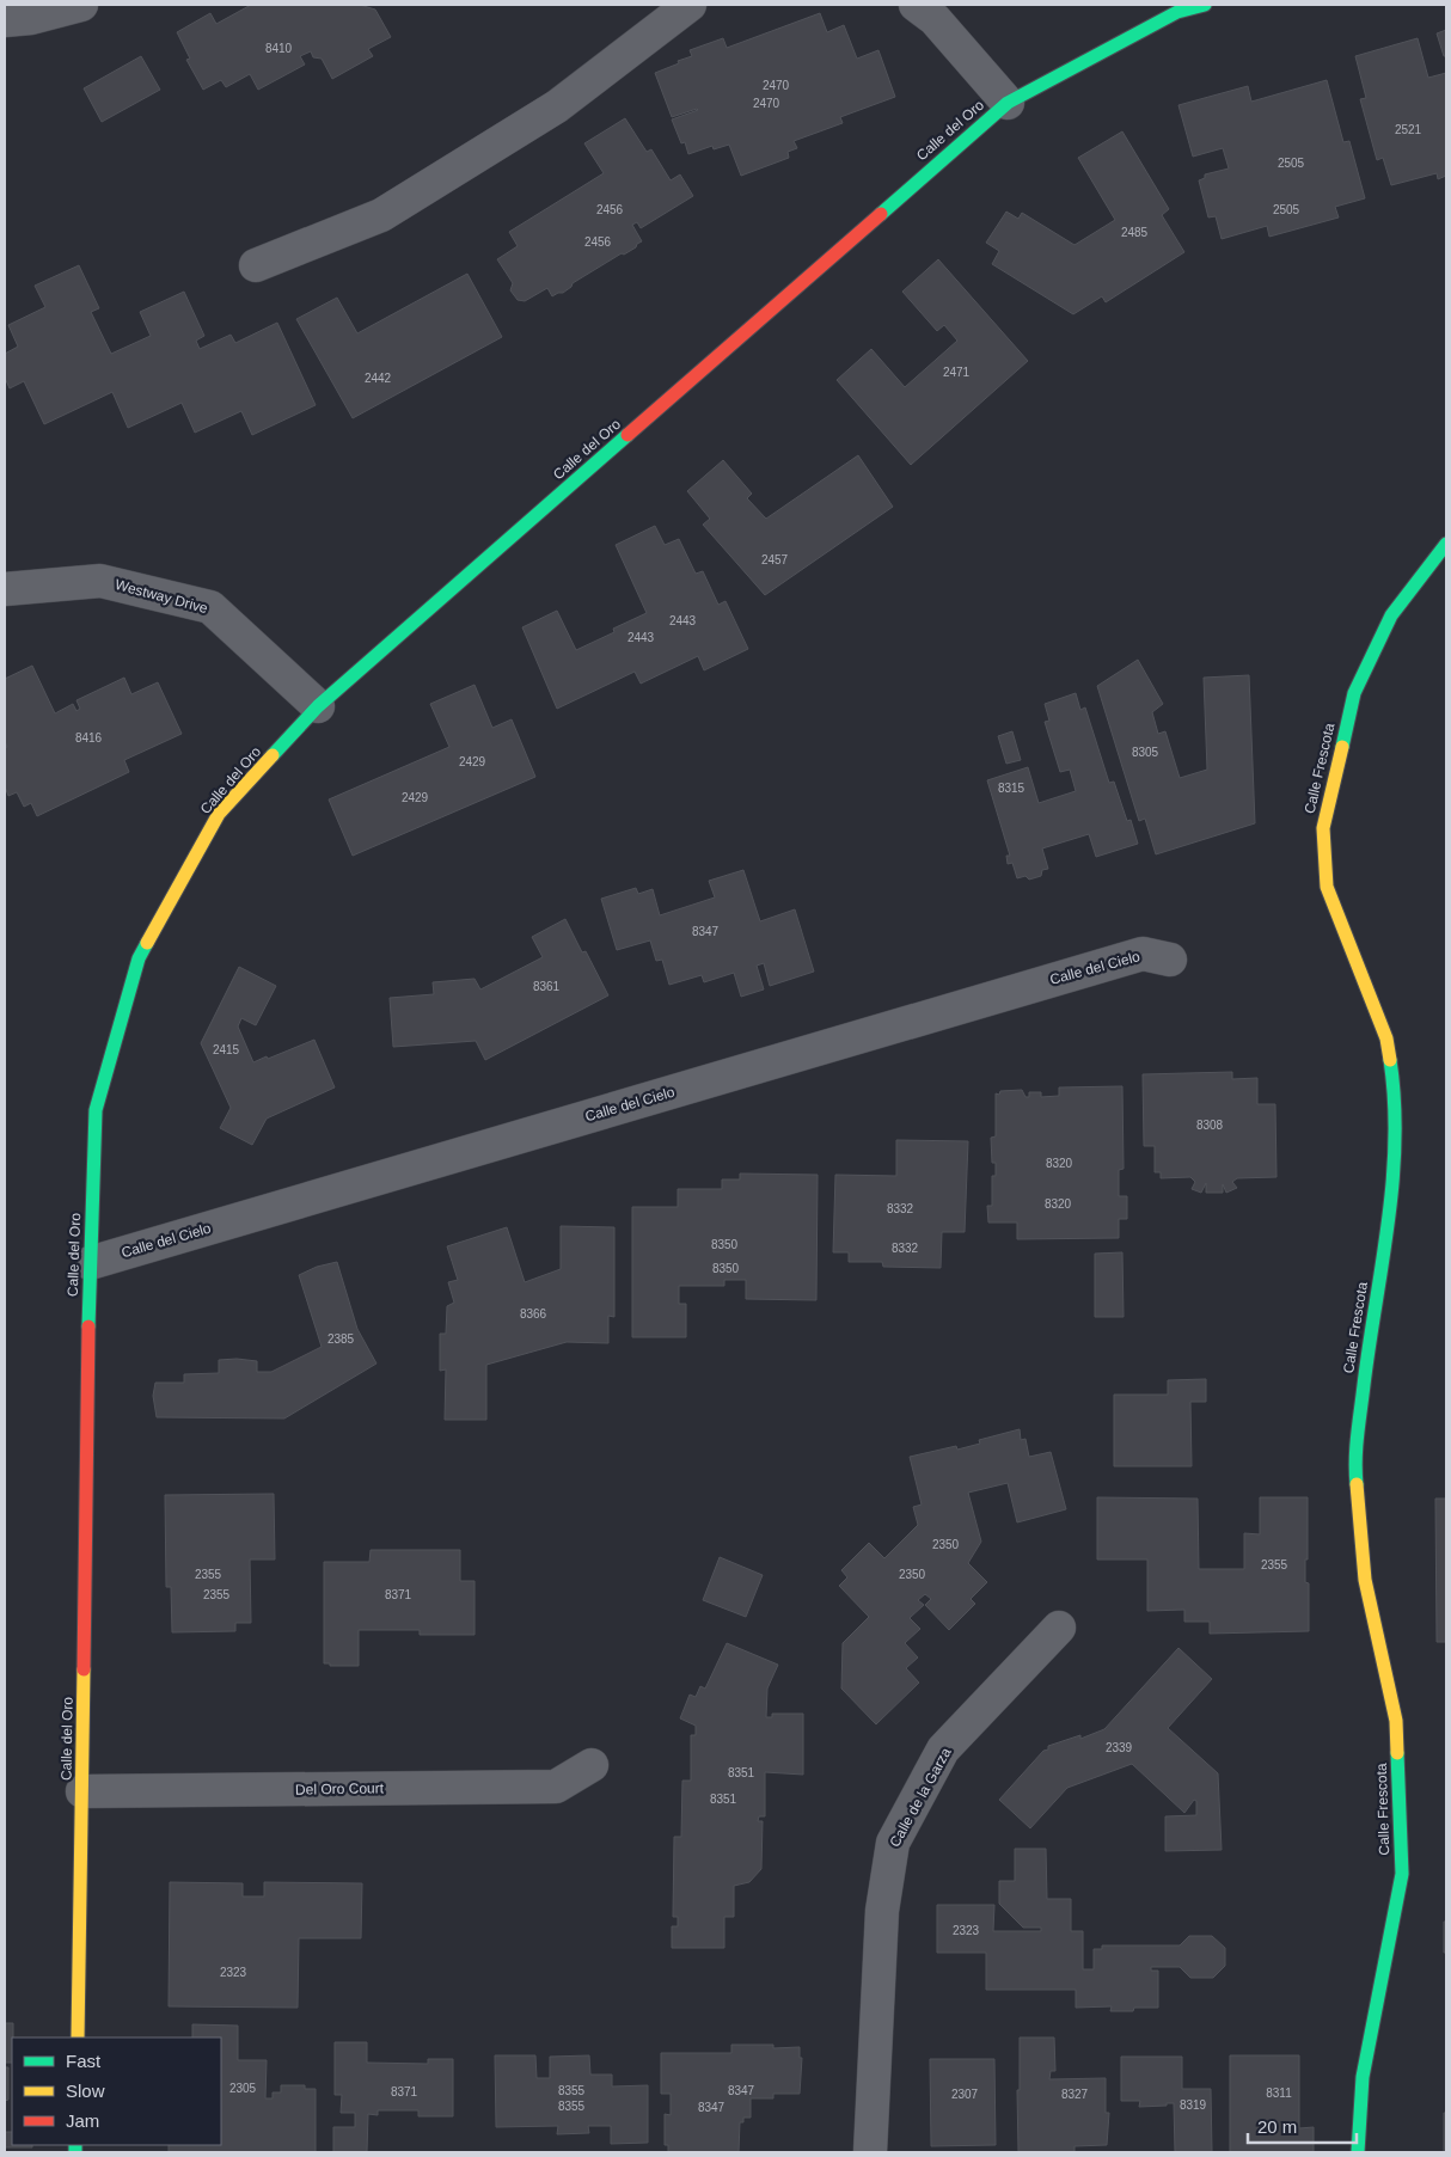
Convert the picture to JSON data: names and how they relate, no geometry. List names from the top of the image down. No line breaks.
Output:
{"streets":{"street":["Calle del Oro","Westway Drive","Calle Frescota","Calle del Cielo","Del Oro Court","Calle de la Garza"]},"crossings":[["Calle del Oro","Westway Drive"],["Calle del Oro","Calle del Cielo"],["Calle del Oro","Del Oro Court"]],"house_numbers":["8410","2470","2470","2521","2505","2456","2505","2485","2456","2471","2442","2457","2443","2443","8416","8305","2429","8315","2429","8347","8361","2415","8308","8320","8320","8332","8350","8332","8350","8366","2385","2350","2355","2355","2350","2355","8371","2339","8351","8351","2323","2323","2305","8355","8347","8371","8311","2307","8327","8319","8355","8347"],"legend":["Fast","Slow","Jam"],"scale_bar":"20 m"}
